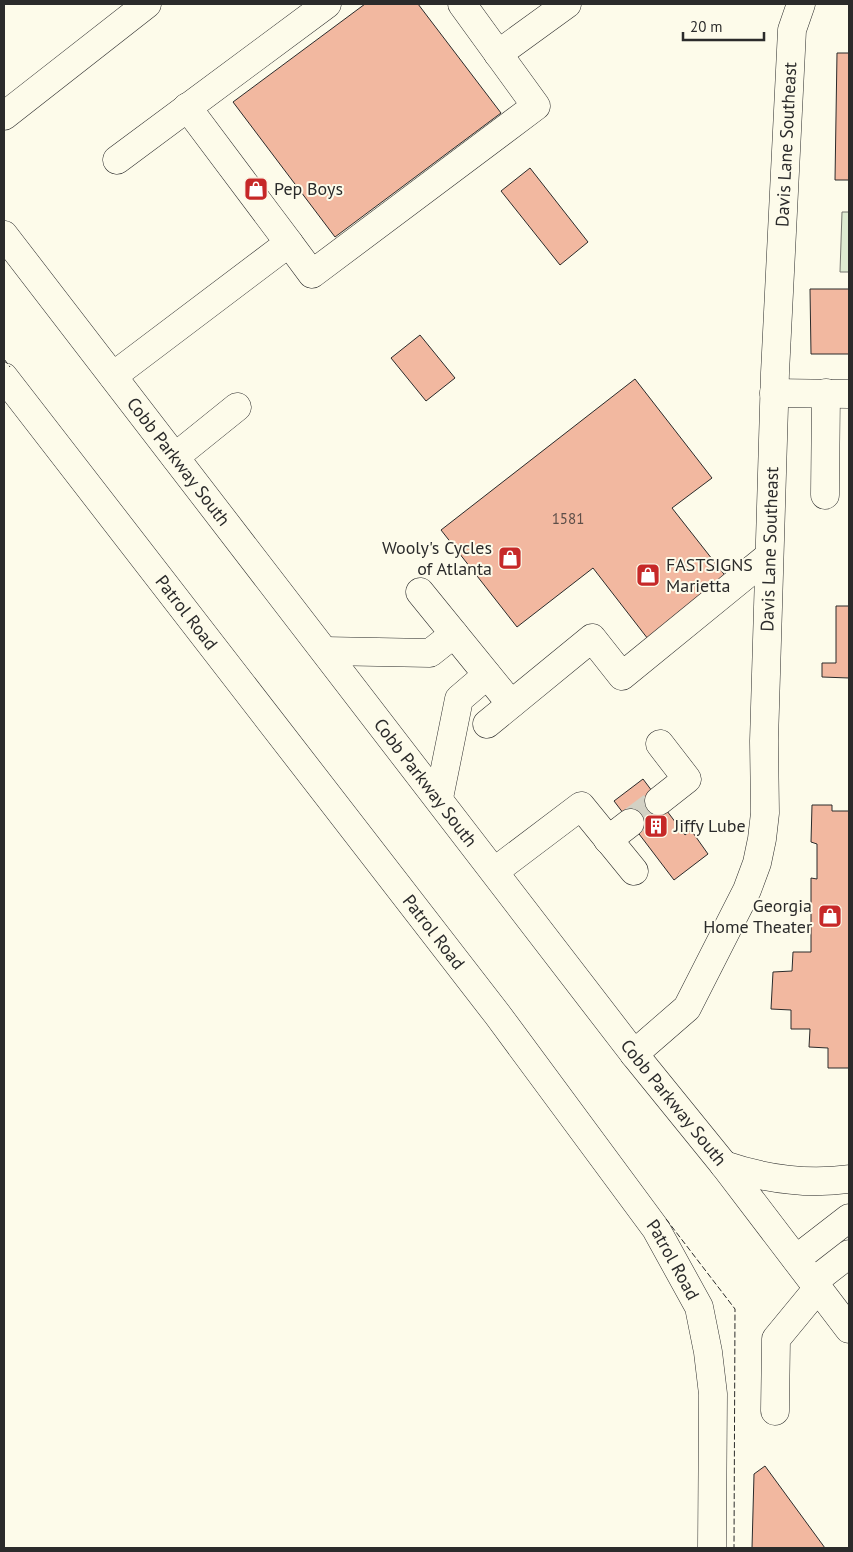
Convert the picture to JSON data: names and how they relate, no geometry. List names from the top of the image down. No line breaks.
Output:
{"streets":{"street":["Davis Lane Southeast","Cobb Parkway South","Patrol Road"]},"crossings":[["Davis Lane Southeast","Cobb Parkway South"]],"places":{"shop":["Pep Boys","Wooly's Cycles of Atlanta","FASTSIGNS Marietta","Georgia Home Theater"],"building":["Jiffy Lube"]},"house_numbers":["1581"],"scale_bar":"20 m"}
